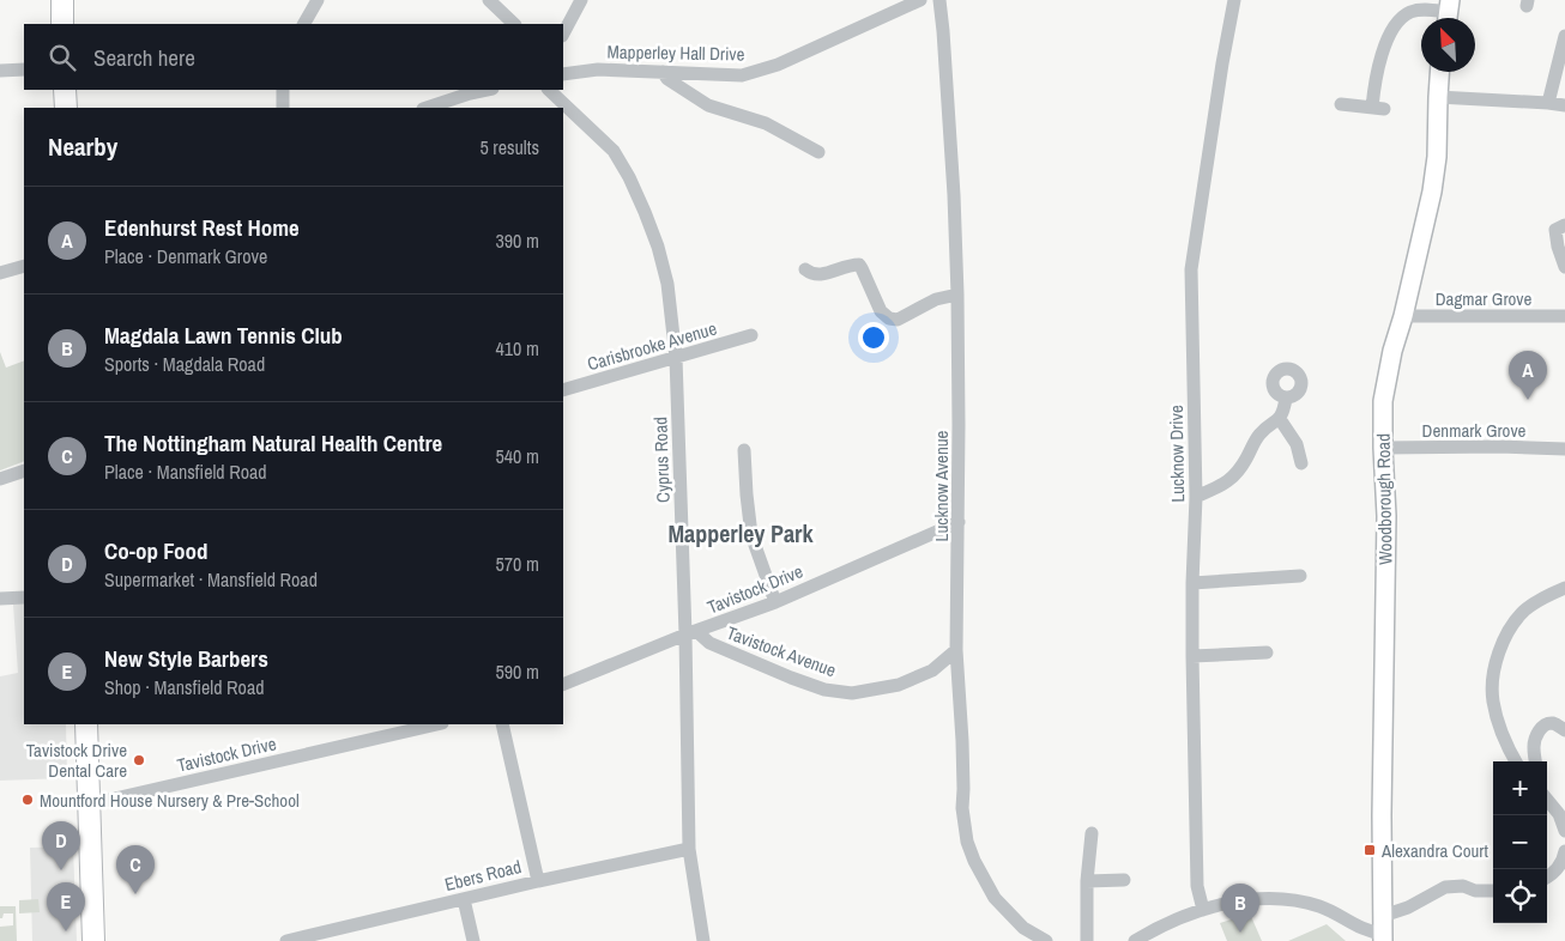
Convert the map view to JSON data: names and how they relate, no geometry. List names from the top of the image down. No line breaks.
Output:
{"streets":{"main road":["Woodborough Road"],"street":["Mapperley Hall Drive","Dagmar Grove","Carisbrooke Avenue","Denmark Grove","Lucknow Drive","Cyprus Road","Lucknow Avenue","Tavistock Drive","Tavistock Avenue","Ebers Road"]},"crossings":[["Dagmar Grove","Woodborough Road"],["Carisbrooke Avenue","Cyprus Road"],["Denmark Grove","Woodborough Road"],["Cyprus Road","Tavistock Drive"],["Cyprus Road","Tavistock Avenue"],["Cyprus Road","Ebers Road"],["Lucknow Avenue","Tavistock Drive"],["Lucknow Avenue","Tavistock Avenue"],["Tavistock Drive","Tavistock Avenue"]],"districts":["Mapperley Park"],"places":{"other":["Tavistock Drive Dental Care","Mountford House Nursery & Pre-School"],"transit":["Alexandra Court"]},"north":"top left","page":{"search":"Search here","heading":["Nearby","5 results"],"list":[{"mark":"A","name":"Edenhurst Rest Home","note":"Place · Denmark Grove","value":"390 m"},{"mark":"B","name":"Magdala Lawn Tennis Club","note":"Sports · Magdala Road","value":"410 m"},{"mark":"C","name":"The Nottingham Natural Health Centre","note":"Place · Mansfield Road","value":"540 m"},{"mark":"D","name":"Co-op Food","note":"Supermarket · Mansfield Road","value":"570 m"},{"mark":"E","name":"New Style Barbers","note":"Shop · Mansfield Road","value":"590 m"}],"pins":["A","D","C","E","B"],"map_buttons":["+","−"]}}
